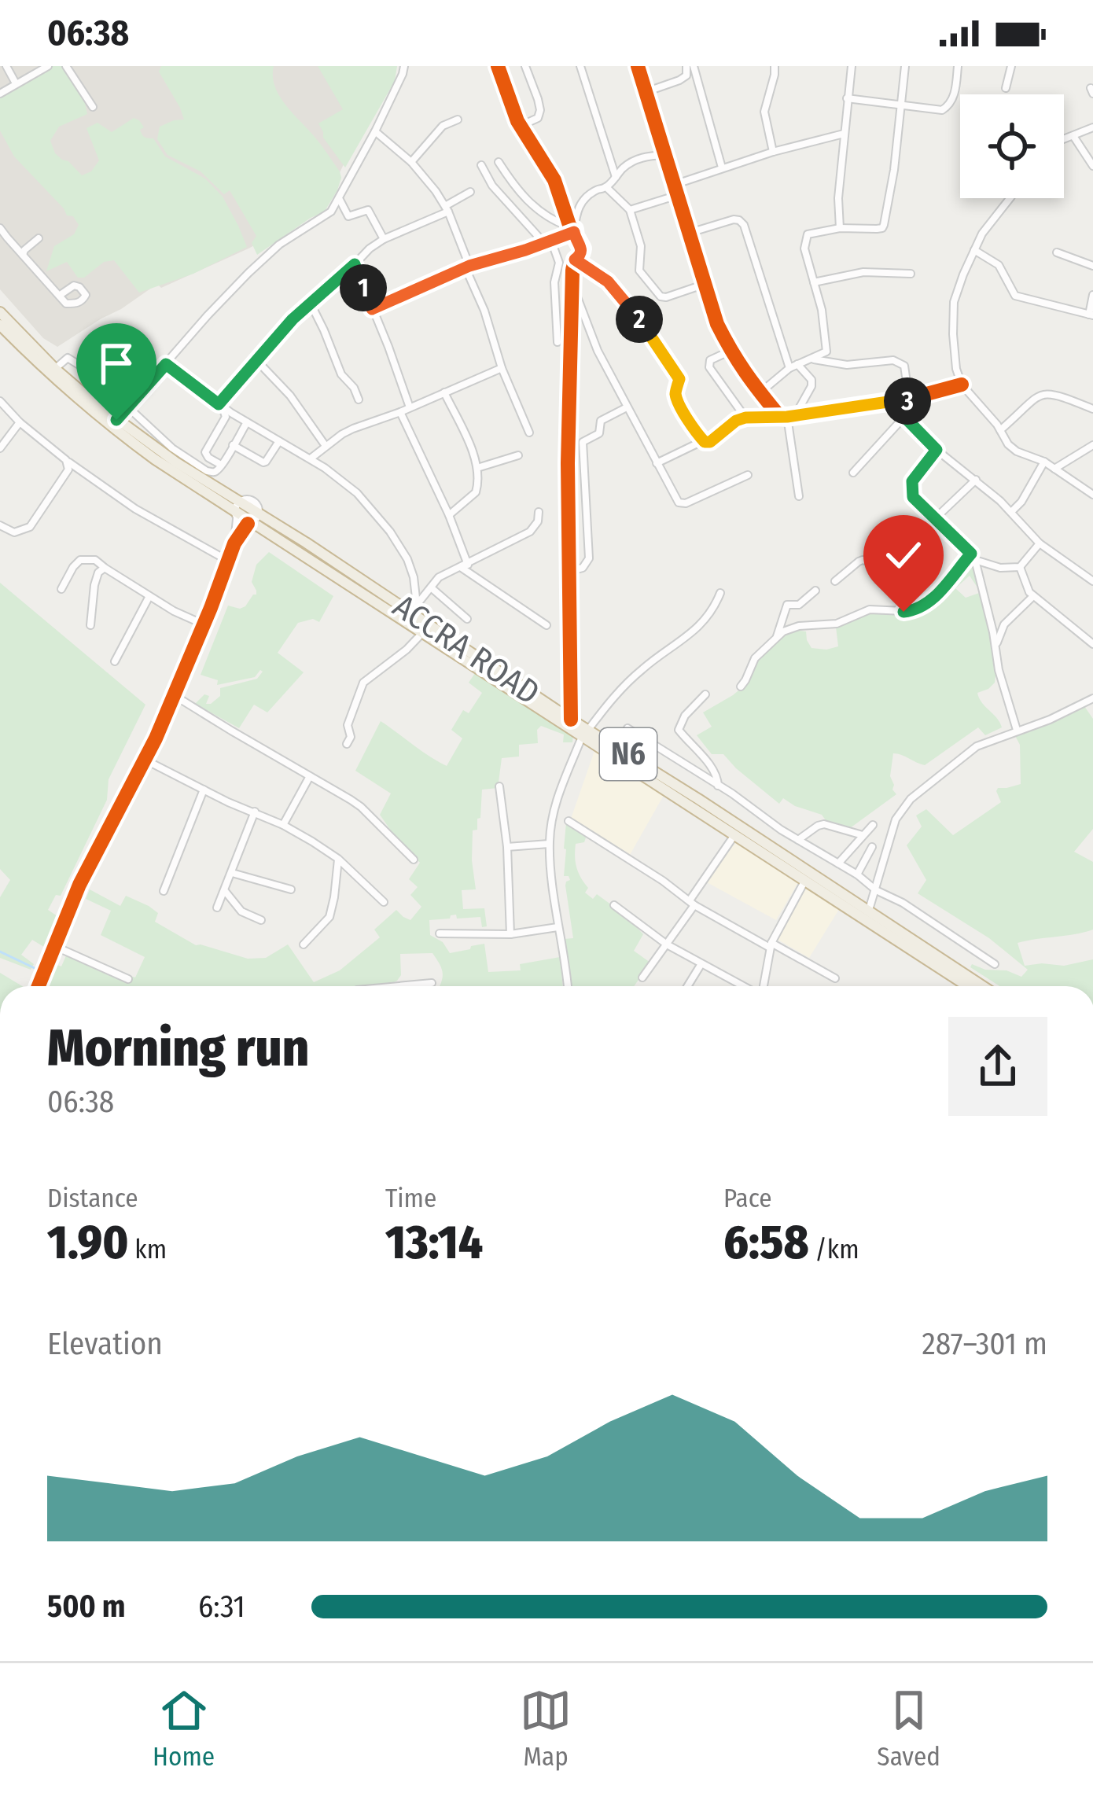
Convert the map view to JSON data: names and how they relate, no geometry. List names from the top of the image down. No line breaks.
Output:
{"streets":{"highway":["ACCRA ROAD","N6"]},"page":{"status":"06:38","pins":["1","2","3"],"heading":["Morning run","06:38"],"stats":[["Distance","1.90 km"],["Time","13:14"],["Pace","6:58 /km"]],"chart":["Elevation","287–301 m"],"list":[{"name":"500 m","note":"6:31"}],"tabs":["Home","Map","Saved"]}}
